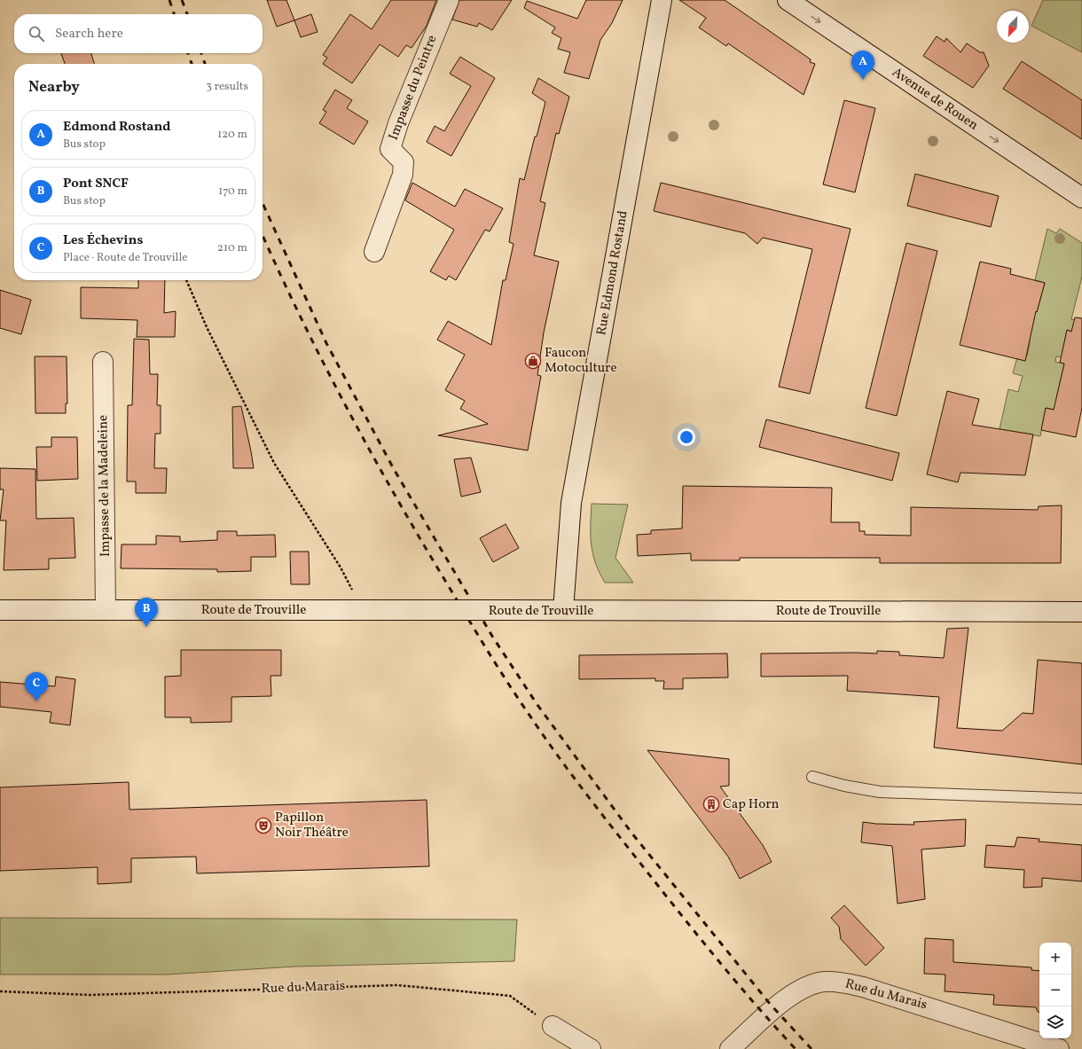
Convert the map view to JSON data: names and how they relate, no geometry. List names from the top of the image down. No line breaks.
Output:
{"streets":{"main road":["Impasse du Peintre","Avenue de Rouen","Rue Edmond Rostand","Impasse de la Madeleine","Route de Trouville","Rue du Marais"]},"crossings":[["Rue Edmond Rostand","Route de Trouville"],["Impasse de la Madeleine","Route de Trouville"]],"one_way":["Avenue de Rouen"],"places":{"shop":["Faucon Motoculture"],"building":["Cap Horn"],"theatre":["Papillon Noir Théâtre"]},"north":"bottom left","page":{"search":"Search here","pins":["A","B","C"],"heading":["Nearby","3 results"],"list":[{"mark":"A","name":"Edmond Rostand","note":"Bus stop","value":"120 m"},{"mark":"B","name":"Pont SNCF","note":"Bus stop","value":"170 m"},{"mark":"C","name":"Les Échevins","note":"Place · Route de Trouville","value":"210 m"}],"map_buttons":["+","−"]}}
